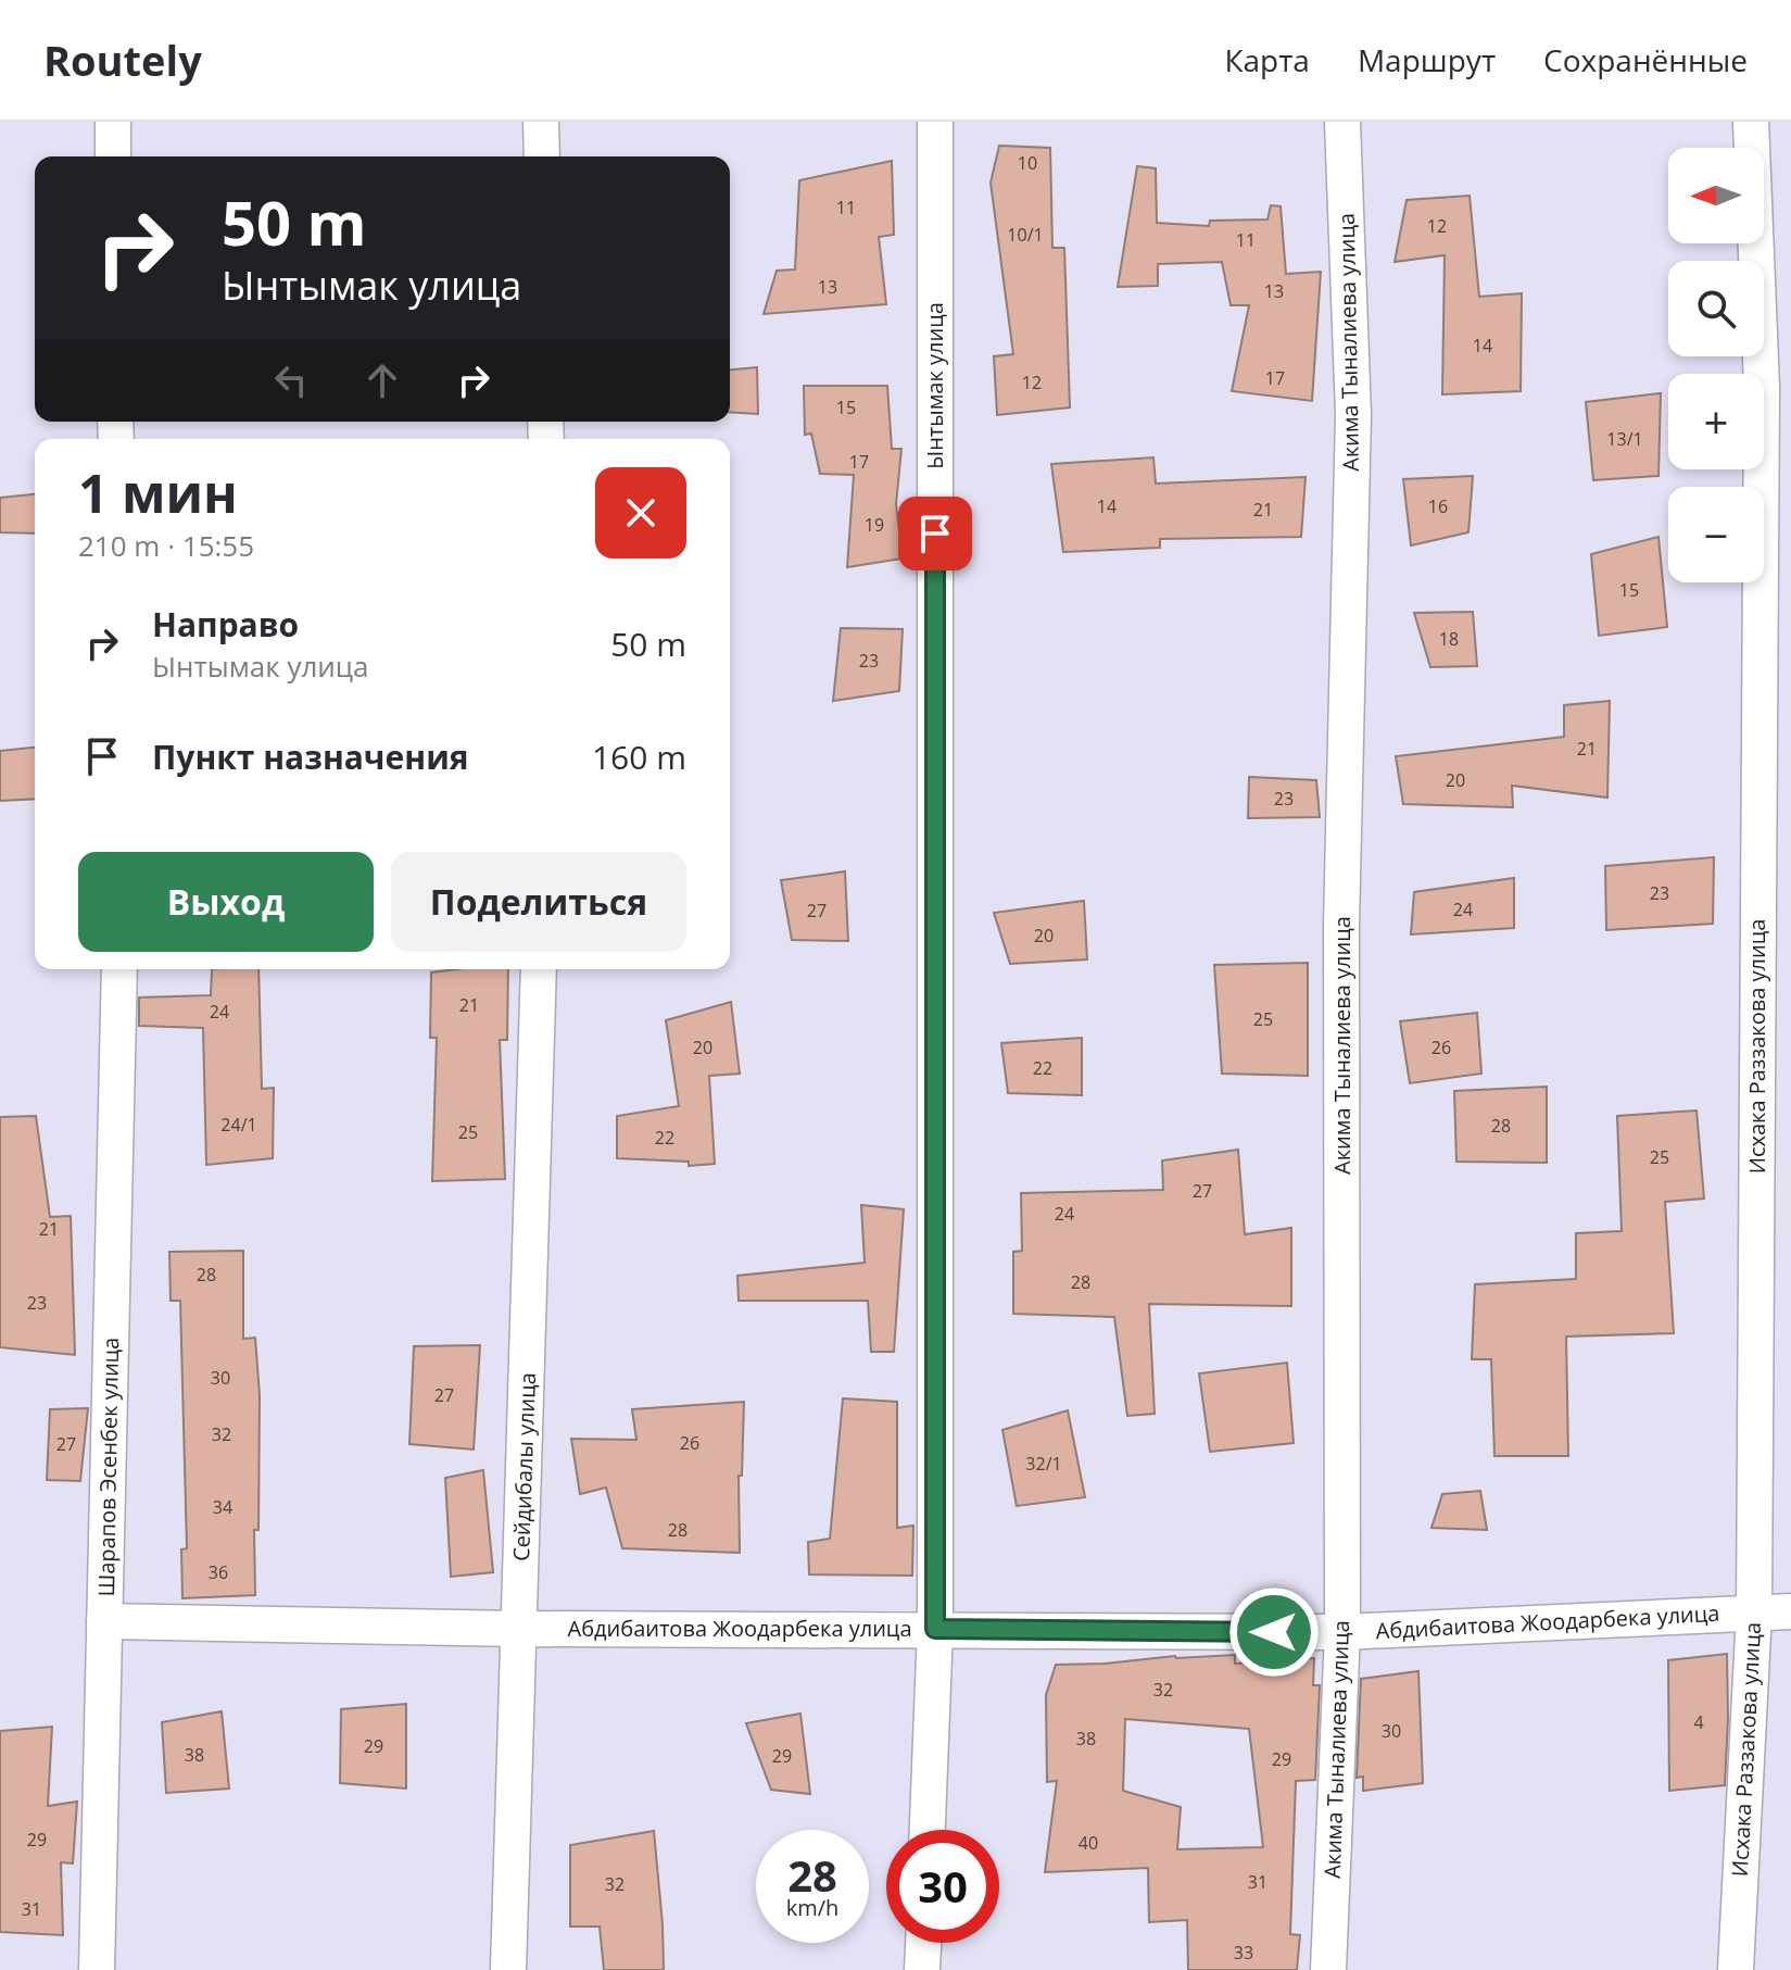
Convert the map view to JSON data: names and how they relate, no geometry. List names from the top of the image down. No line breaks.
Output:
{"streets":{"street":["Акима Тыналиева улица","Ынтымак улица","Исхака Раззакова улица","Шарапов Эсенбек улица","Сейдибалы улица","Абдибаитова Жоодарбека улица"]},"crossings":[["Акима Тыналиева улица","Абдибаитова Жоодарбека улица"],["Ынтымак улица","Абдибаитова Жоодарбека улица"],["Исхака Раззакова улица","Абдибаитова Жоодарбека улица"],["Шарапов Эсенбек улица","Абдибаитова Жоодарбека улица"],["Сейдибалы улица","Абдибаитова Жоодарбека улица"]],"house_numbers":["10","11","12","10/1","11","13","13","14","17","12","15","13/1","17","14","16","21","19","15","18","23","21","20","23","23","24","27","20","21","24","25","20","26","22","24/1","28","25","22","25","27","24","21","28","28","23","30","27","32","26","27","32/1","34","28","36","32","4","30","38","29","38","29","29","29","40","31","32","31","33"],"north":"left","page":{"header":"Routely","nav":["Карта","Маршрут","Сохранённые"],"map_buttons":["+","−"],"turn":["50 m","Ынтымак улица"],"heading":["1 мин","210 m · 15:55"],"list":[{"name":"Направо","note":"Ынтымак улица","value":"50 m"},{"name":"Пункт назначения","value":"160 m"}],"buttons":["Выход","Поделиться"],"speed":"28 km/h","limit":"30"}}
